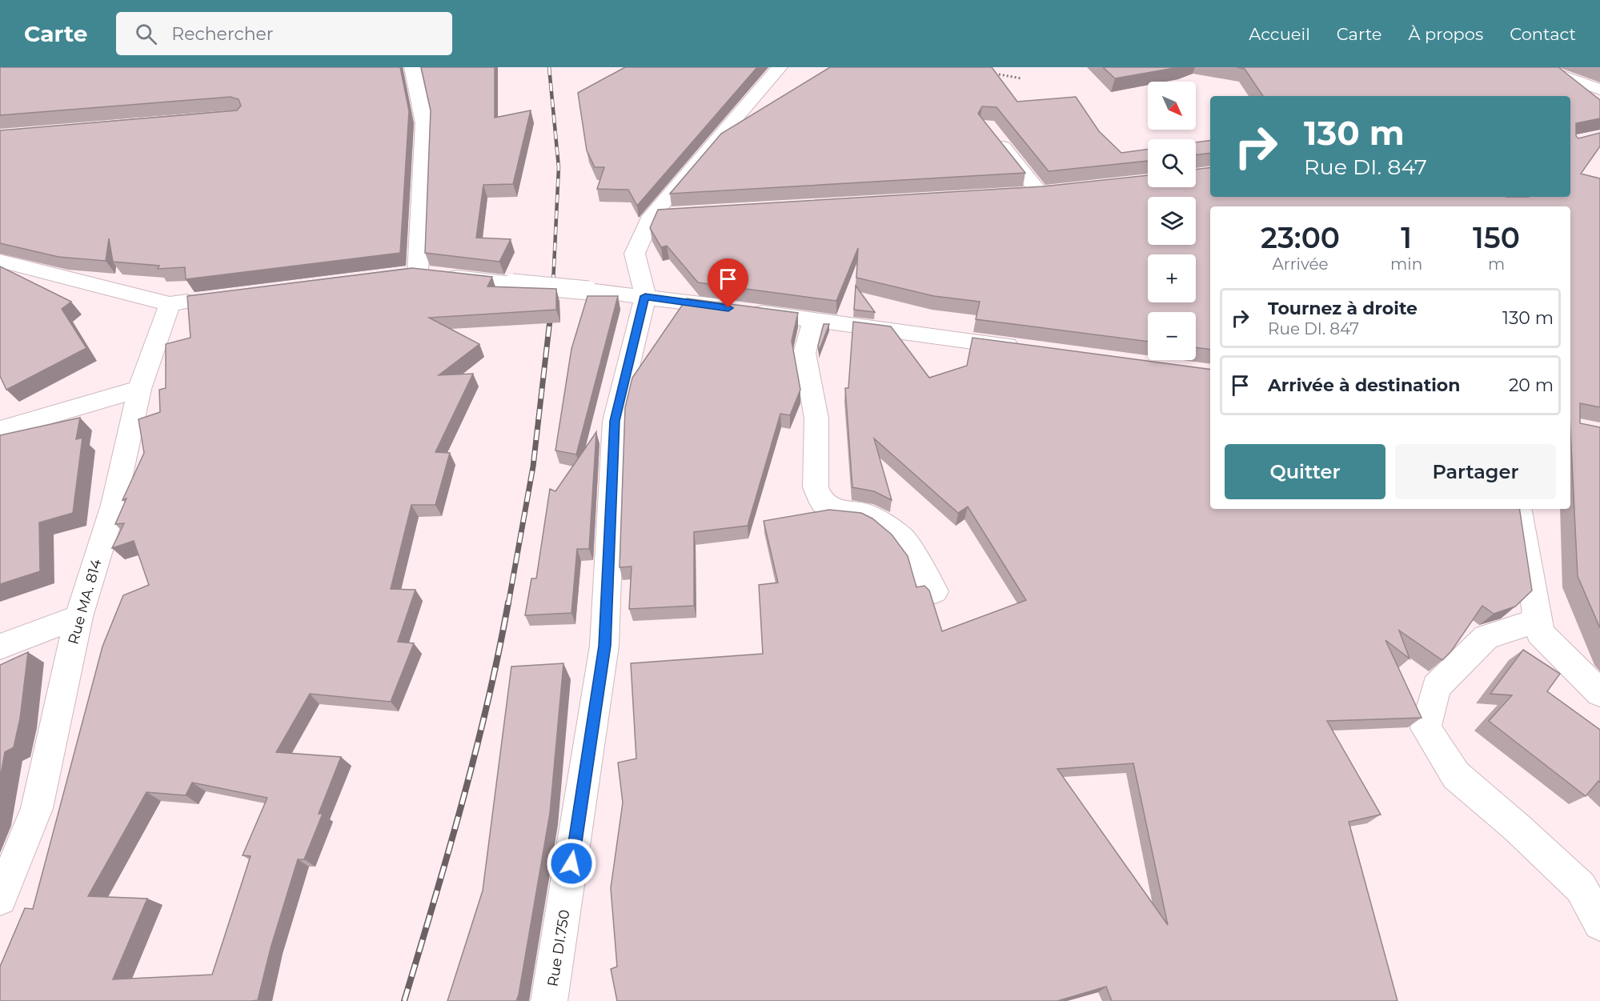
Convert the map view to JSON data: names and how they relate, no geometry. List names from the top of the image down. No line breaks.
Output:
{"streets":{"street":["Rue MA. 814","Rue DI.750"]},"north":"bottom right","page":{"header":"Carte","search":"Rechercher","nav":["Accueil","Carte","À propos","Contact"],"map_buttons":["+","−"],"turn":["130 m","Rue DI. 847"],"eta":["23:00","Arrivée","1","min","150","m"],"list":[{"name":"Tournez à droite","note":"Rue DI. 847","value":"130 m"},{"name":"Arrivée à destination","value":"20 m"}],"buttons":["Quitter","Partager"]}}
